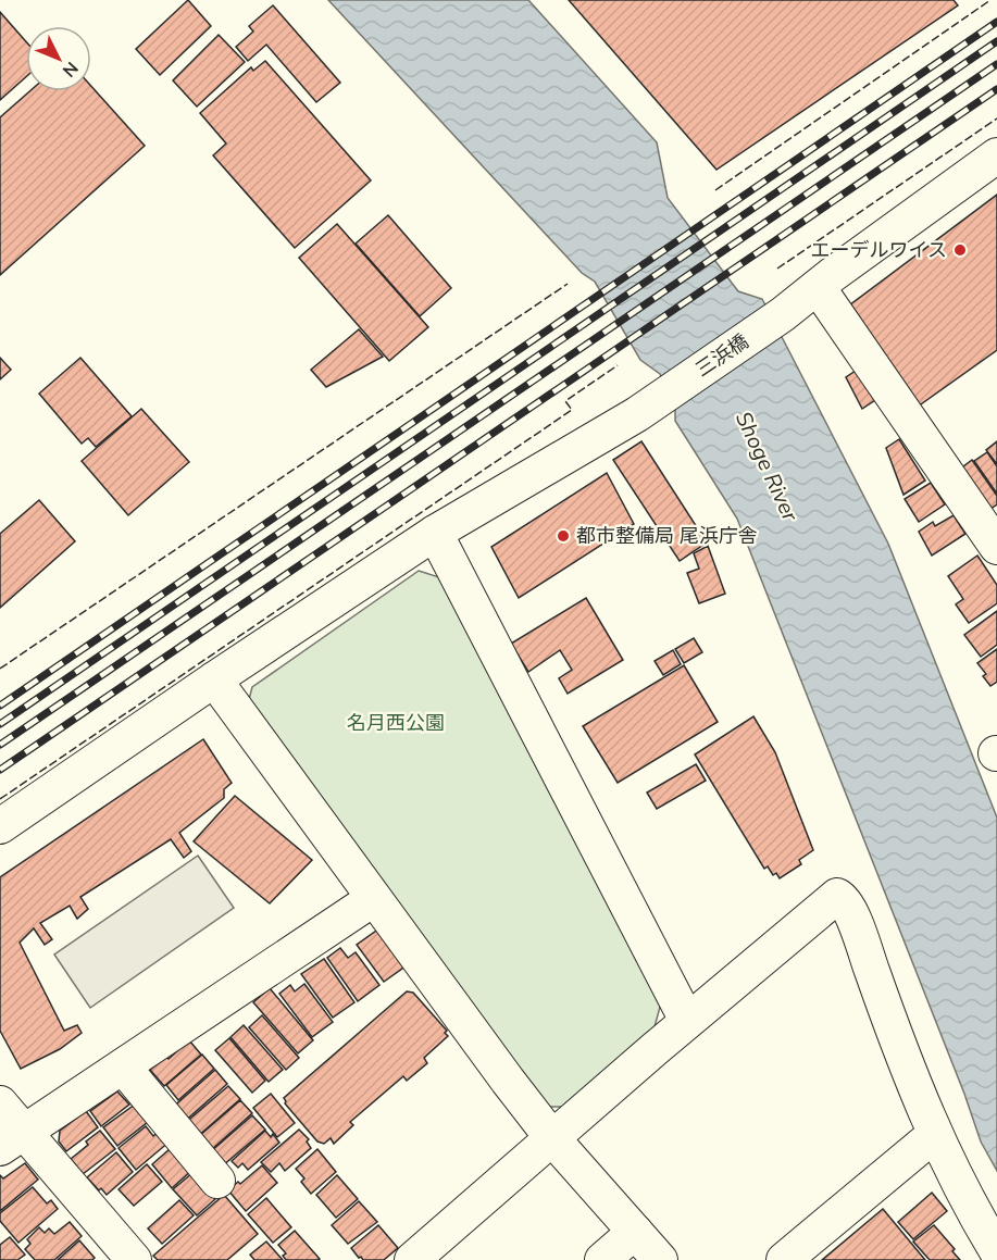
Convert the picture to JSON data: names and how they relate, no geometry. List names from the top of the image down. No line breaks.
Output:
{"streets":{"street":["三浜橋"]},"water":["Shoge River"],"parks":["名月西公園"],"places":["エーデルワイス","都市整備局 尾浜庁舎"],"north":"bottom right"}
